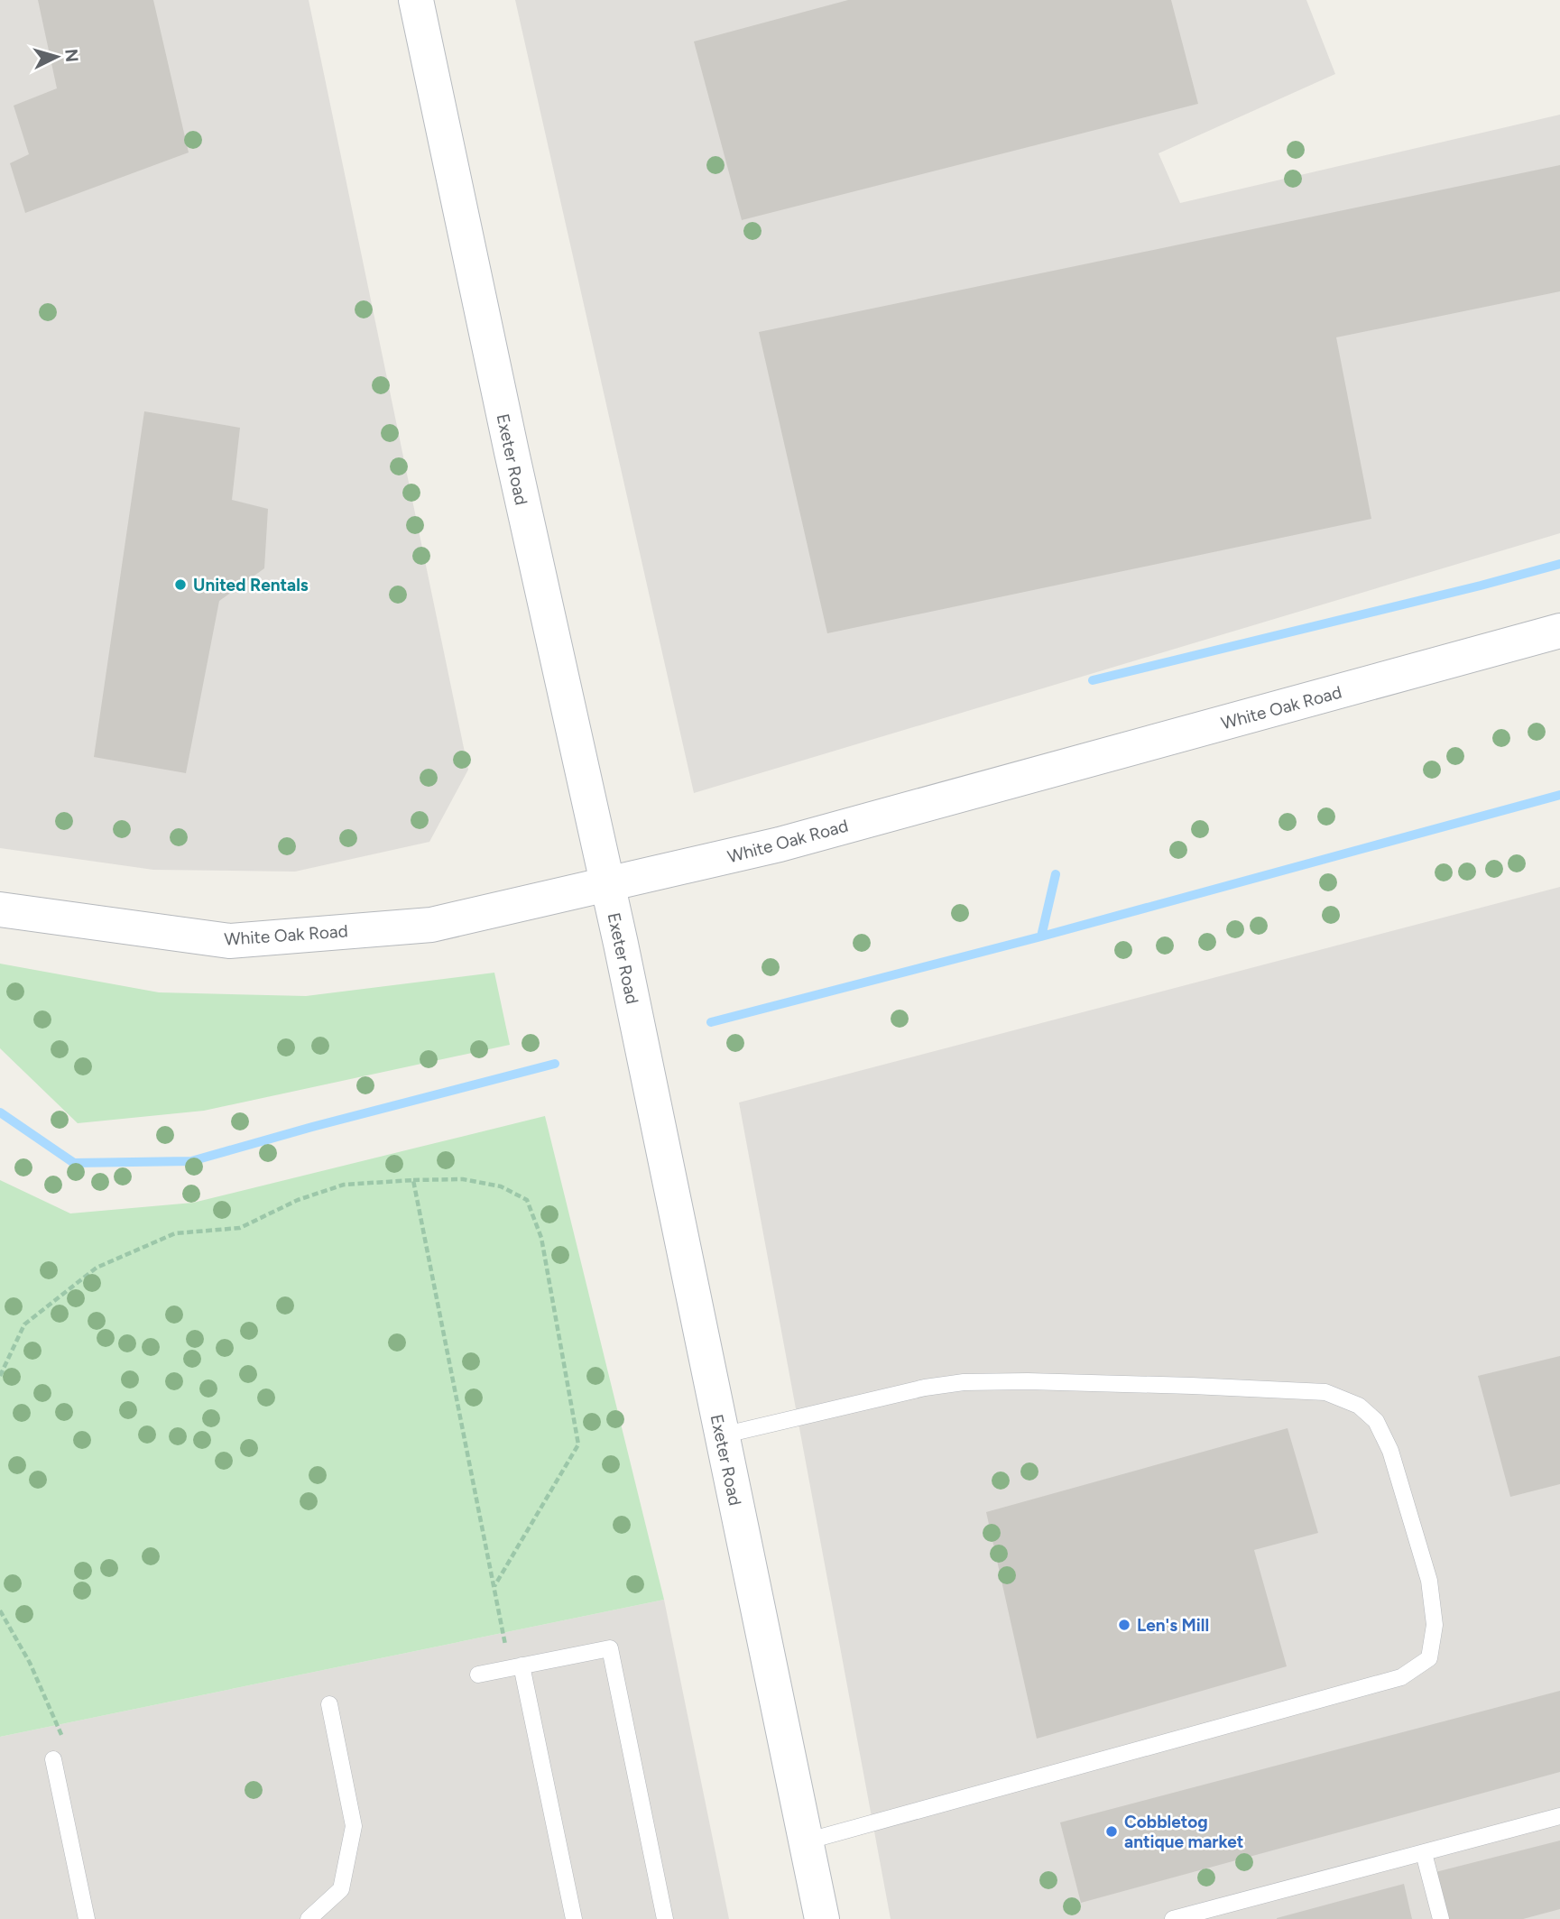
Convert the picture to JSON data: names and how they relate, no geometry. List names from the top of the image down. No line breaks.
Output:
{"streets":{"main road":["Exeter Road","White Oak Road"]},"crossings":[["Exeter Road","White Oak Road"]],"places":["United Rentals","Len's Mill","Cobbletog antique market"],"north":"right"}
